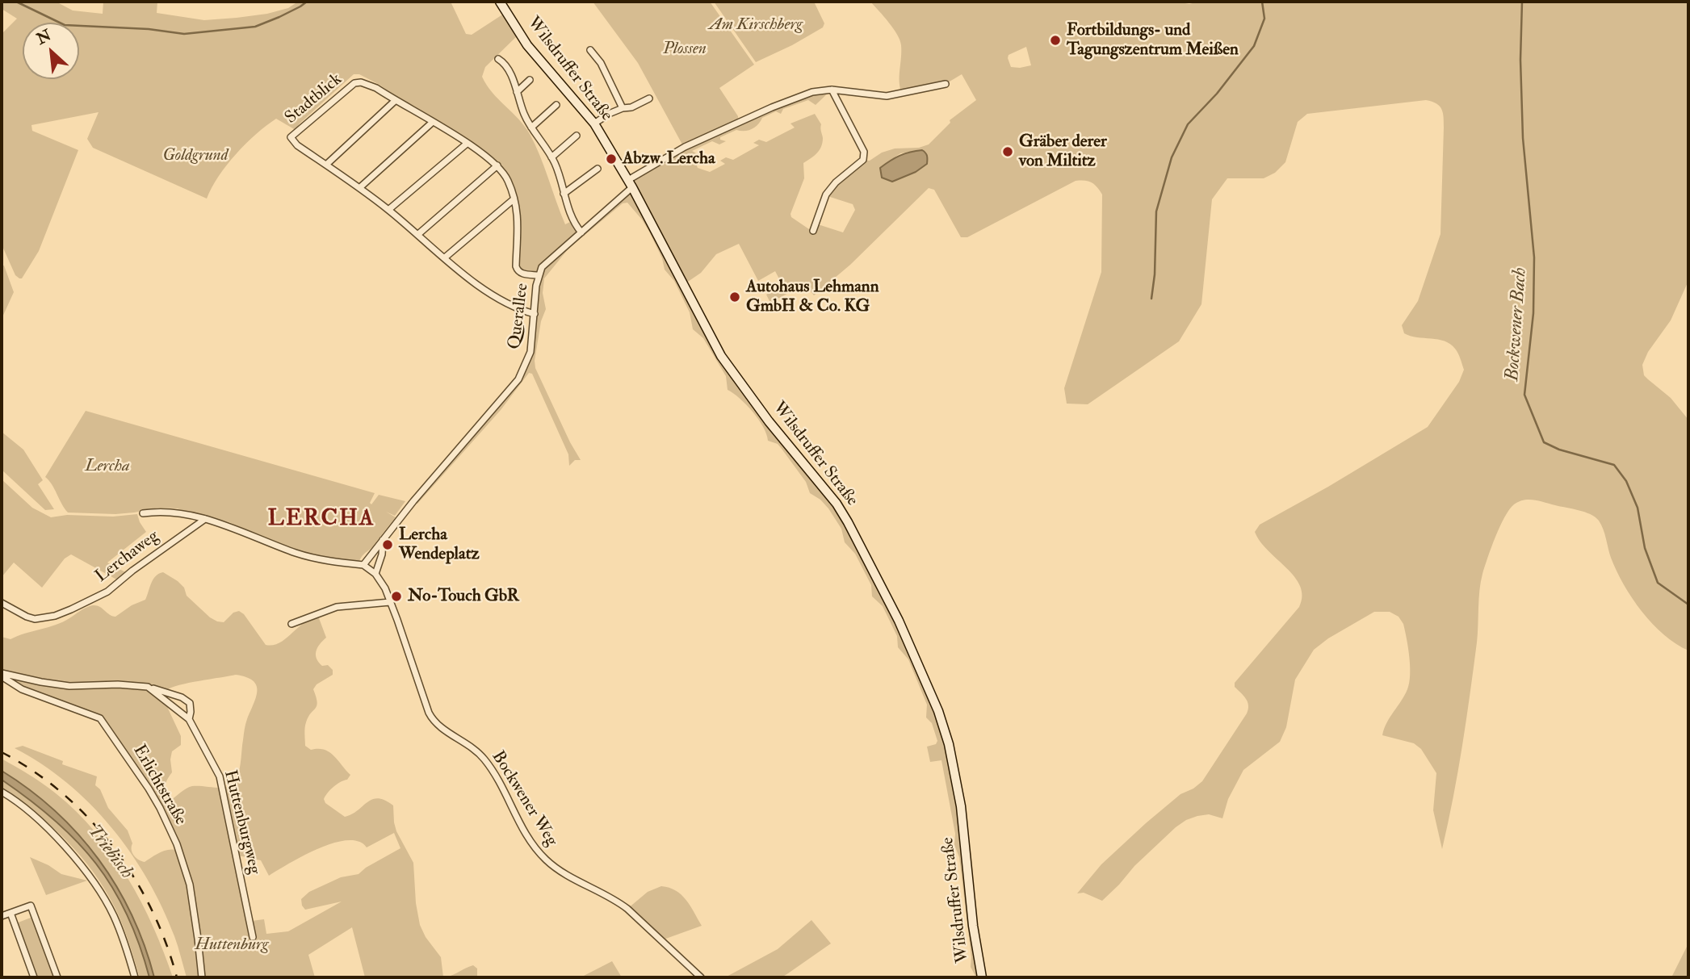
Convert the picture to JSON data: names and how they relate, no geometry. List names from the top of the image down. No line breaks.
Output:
{"streets":{"main road":["Wilsdruffer Straße"],"street":["Stadtblick","Querallee","Lerchaweg","Erlichtstraße","Bockwener Weg","Huttenburgweg"]},"crossings":[["Wilsdruffer Straße","Querallee"],["Stadtblick","Querallee"],["Querallee","Bockwener Weg"],["Erlichtstraße","Huttenburgweg"]],"districts":["LERCHA"],"water":["Bockwener Bach","Triebisch"],"parks":["Am Kirschberg","Plossen","Goldgrund","Lercha","Huttenburg"],"places":["Fortbildungs- und Tagungszentrum Meißen","Gräber derer von Miltitz","Abzw. Lercha","Autohaus Lehmann GmbH & Co. KG","Lercha Wendeplatz","No-Touch GbR"],"north":"top left"}
